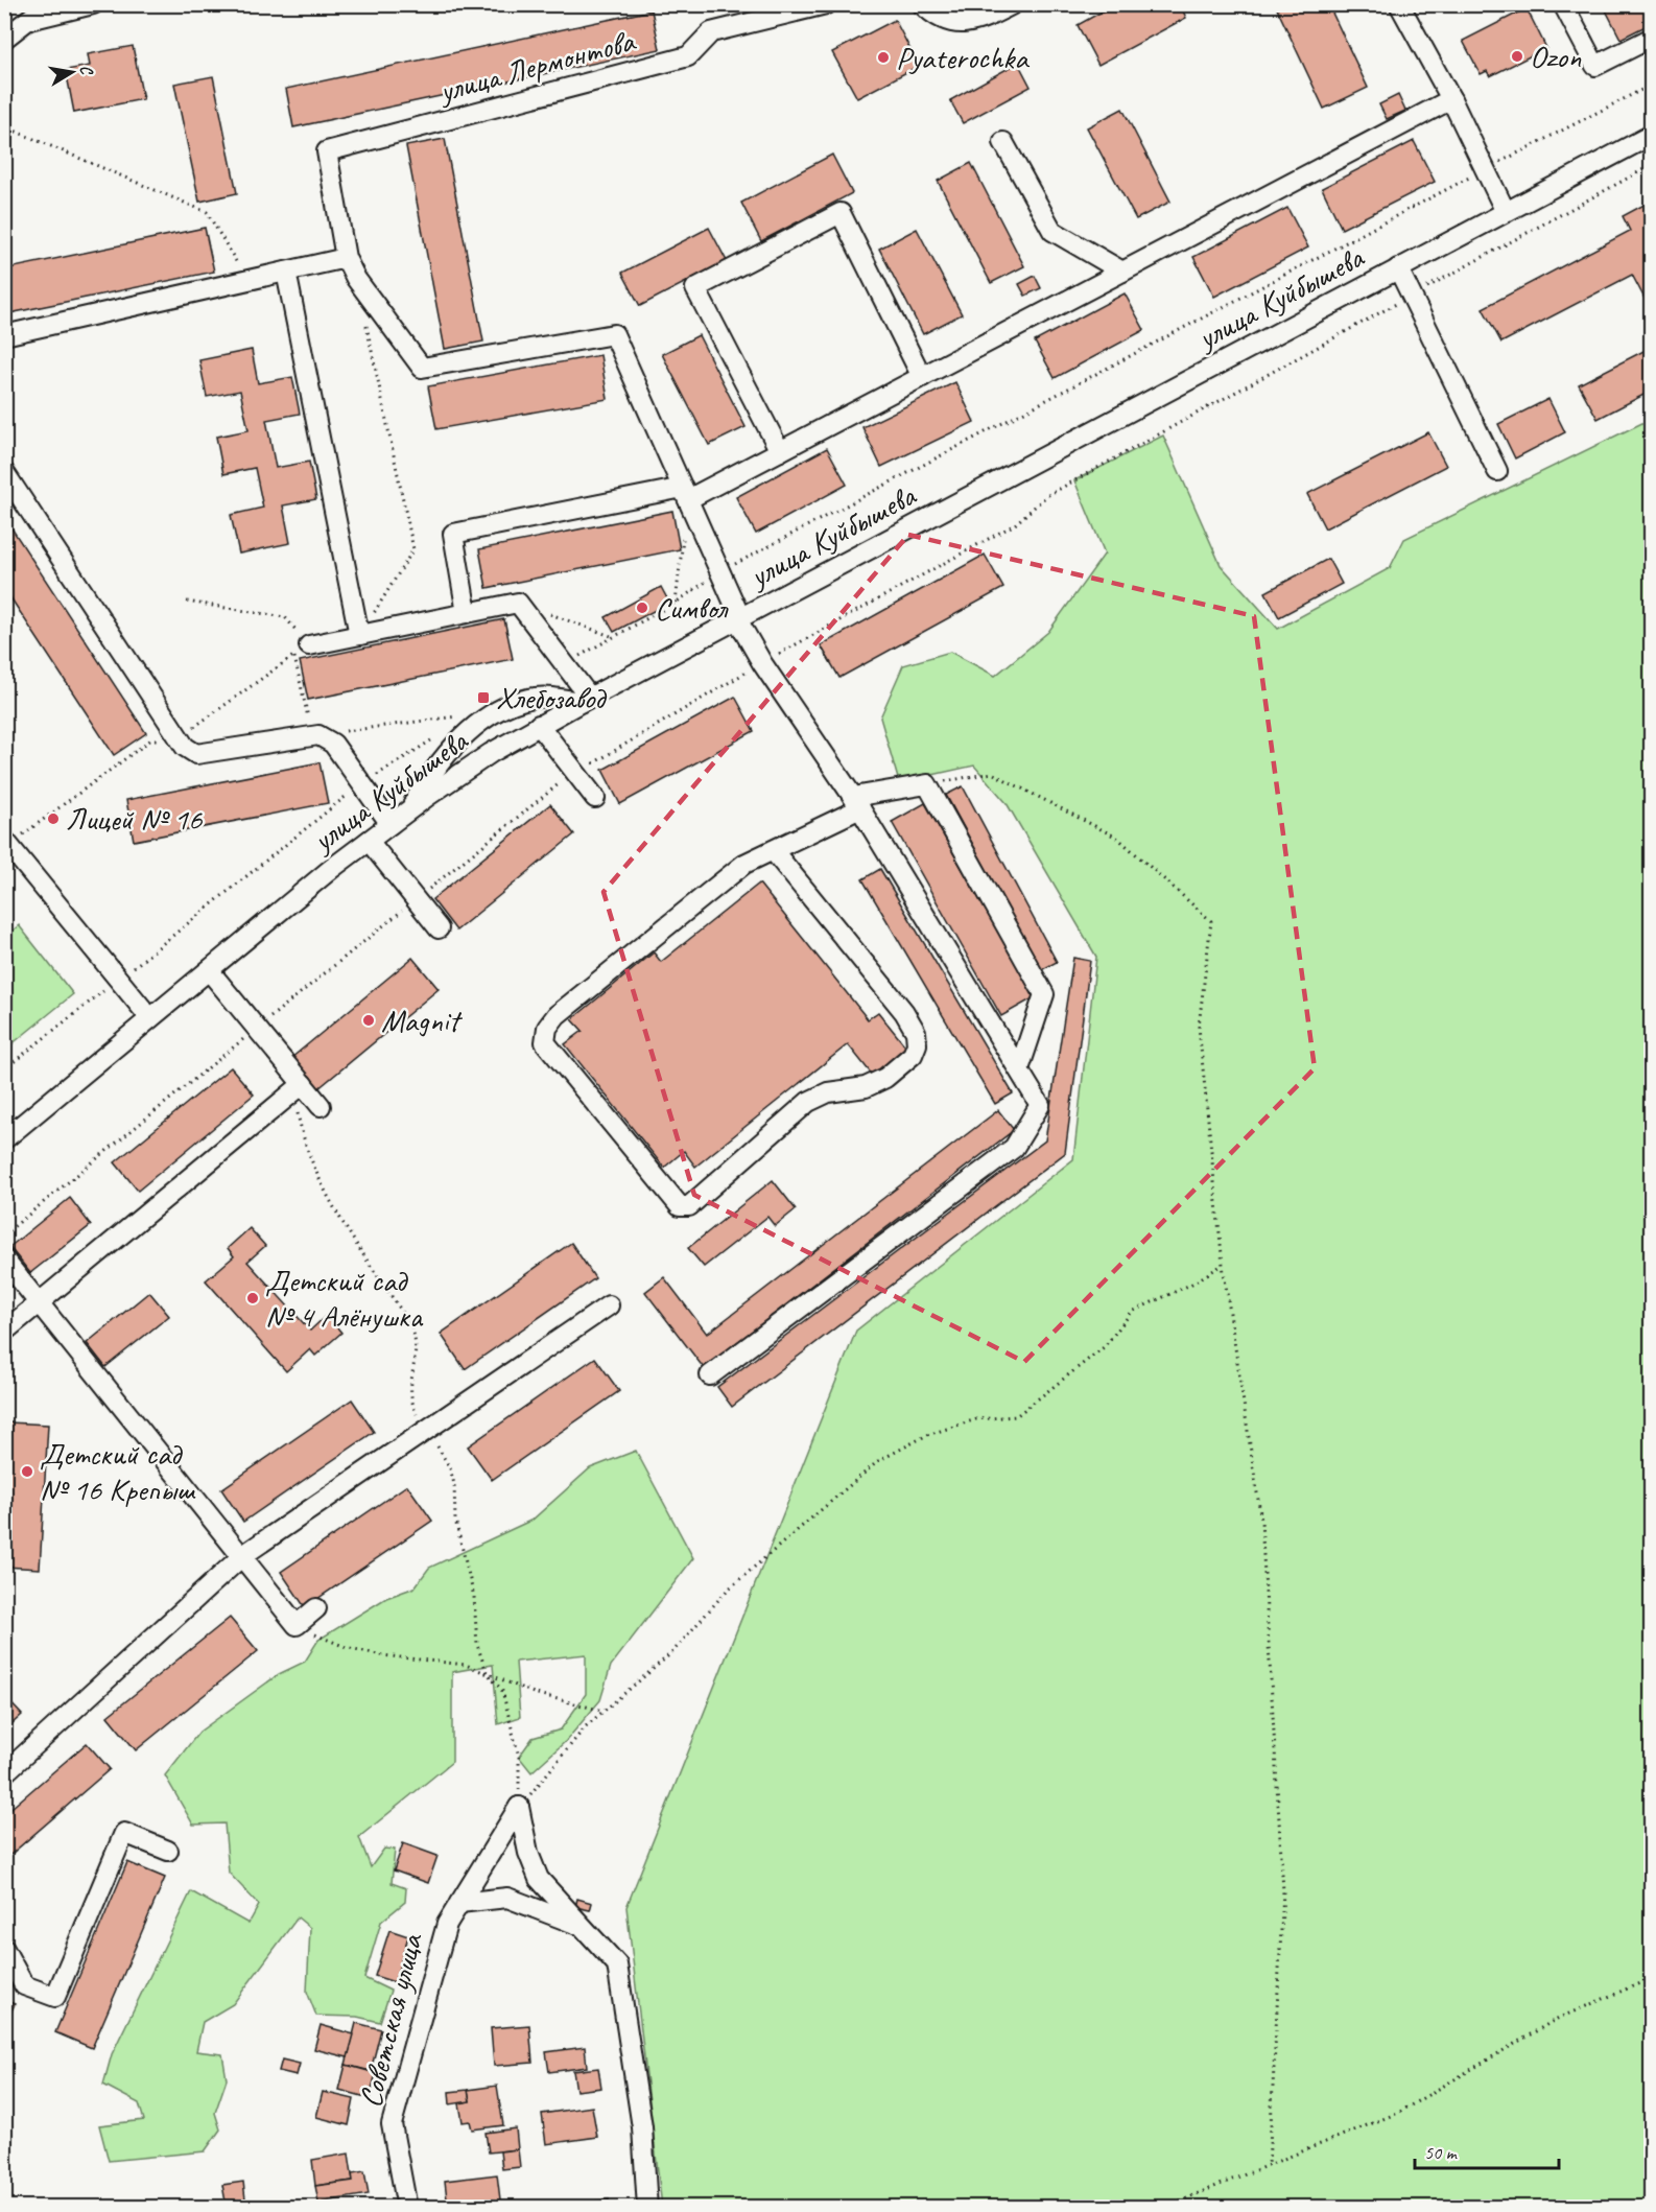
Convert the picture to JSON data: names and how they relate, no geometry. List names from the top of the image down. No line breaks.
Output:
{"streets":{"street":["улица Лермонтова","улица Куйбышева","Советская улица"]},"places":{"other":["Ozon","Pyaterochka","Символ","Лицей № 16","Magnit","Детский сад № 4 Алёнушка","Детский сад № 16 Крепыш"],"transit":["Хлебозавод"]},"scale_bar":"50 m","north":"right"}
